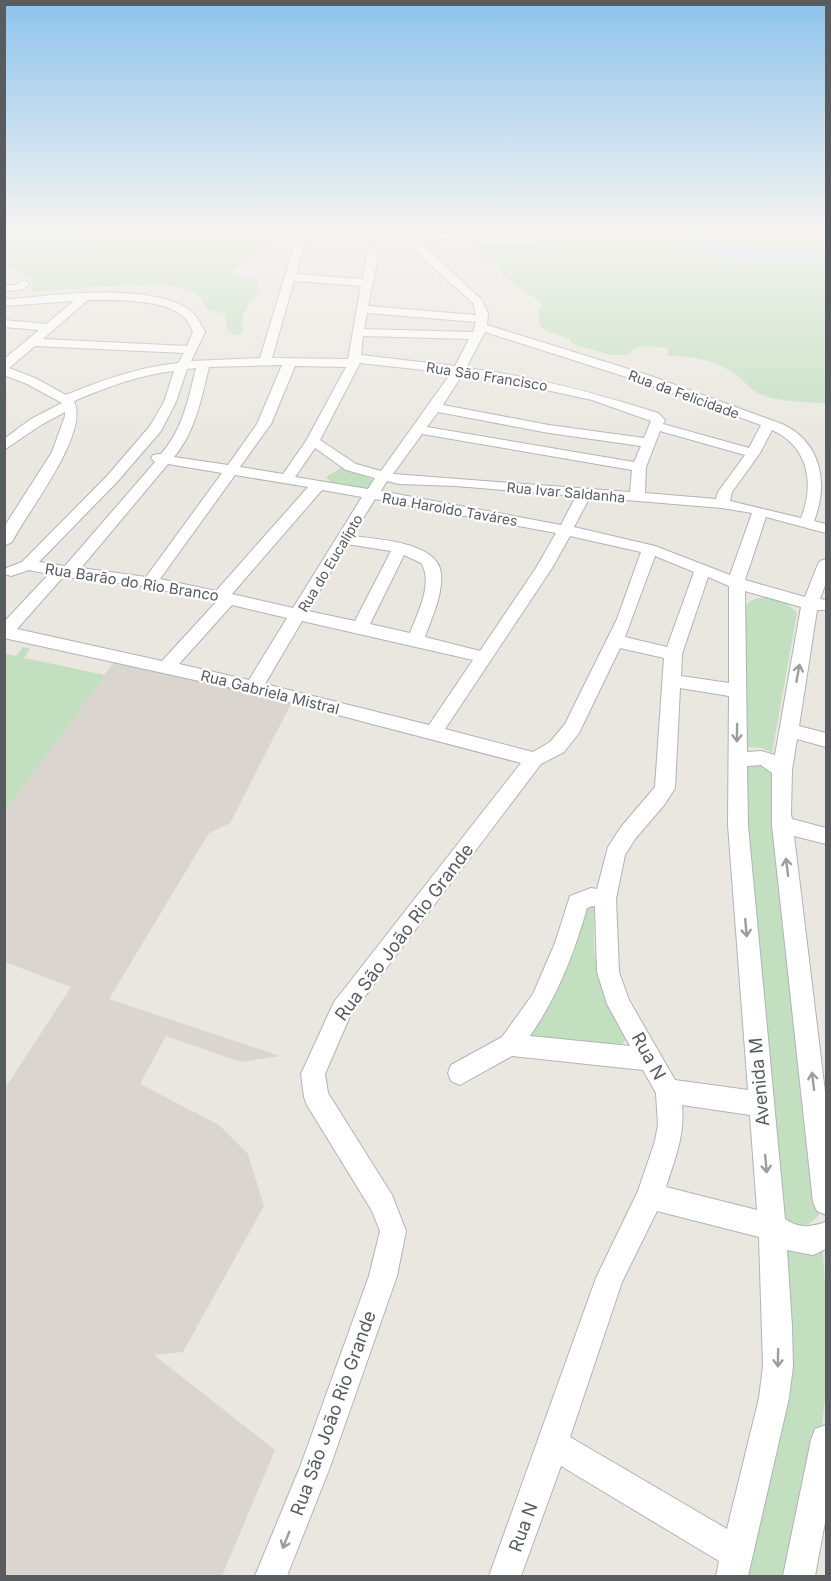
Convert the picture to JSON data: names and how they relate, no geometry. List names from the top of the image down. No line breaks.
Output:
{"streets":{"street":["Rua São Francisco","Rua da Felicidade","Rua Ivar Saldanha","Rua Haroldo Taváres","Rua do Eucalípto","Rua Barão do Rio Branco","Rua Gabriela Mistral","Rua São João Rio Grande","Rua N","Avenida M"]},"crossings":[["Rua São Francisco","Rua do Eucalípto"],["Rua da Felicidade","Rua Ivar Saldanha"],["Rua da Felicidade","Rua do Eucalípto"],["Rua Ivar Saldanha","Rua do Eucalípto"],["Rua Ivar Saldanha","Avenida M"],["Rua Haroldo Taváres","Rua do Eucalípto"],["Rua Haroldo Taváres","Rua São João Rio Grande"],["Rua Haroldo Taváres","Rua N"],["Rua Haroldo Taváres","Avenida M"],["Rua do Eucalípto","Rua Barão do Rio Branco"],["Rua do Eucalípto","Rua Gabriela Mistral"],["Rua Gabriela Mistral","Rua São João Rio Grande"]],"one_way":["Rua São João Rio Grande"]}
